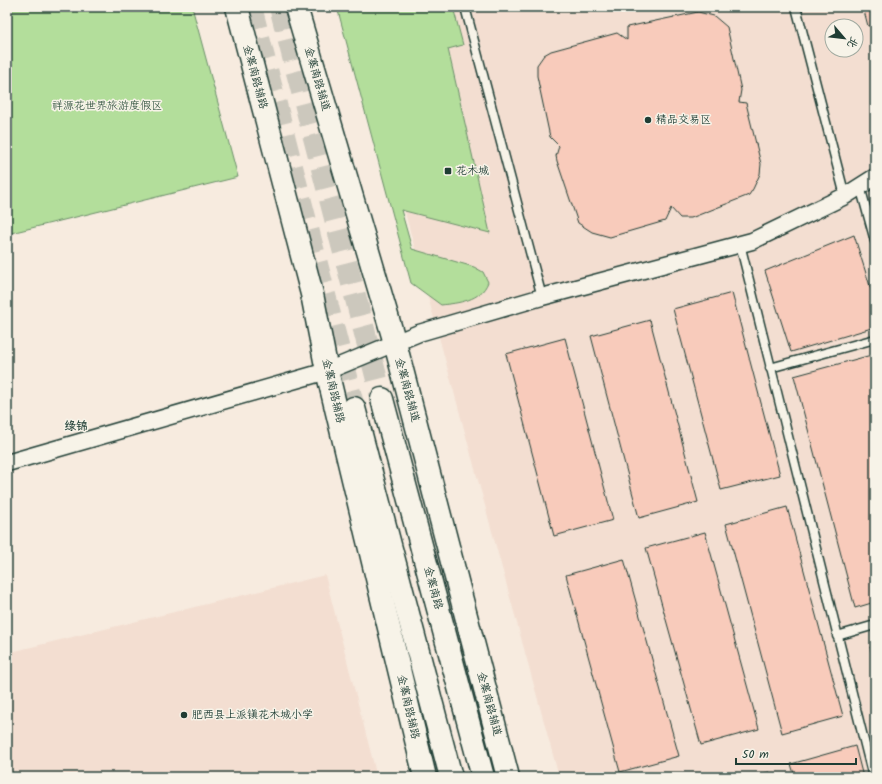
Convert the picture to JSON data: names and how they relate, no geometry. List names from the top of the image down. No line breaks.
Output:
{"streets":{"main road":["金寨南路辅路","金寨南路辅道","金寨南路"]},"districts":["绿锦"],"parks":["祥源花世界旅游度假区"],"places":{"other":["精品交易区","肥西县上派镇花木城小学"],"transit":["花木城"]},"scale_bar":"50 m","north":"bottom right"}
